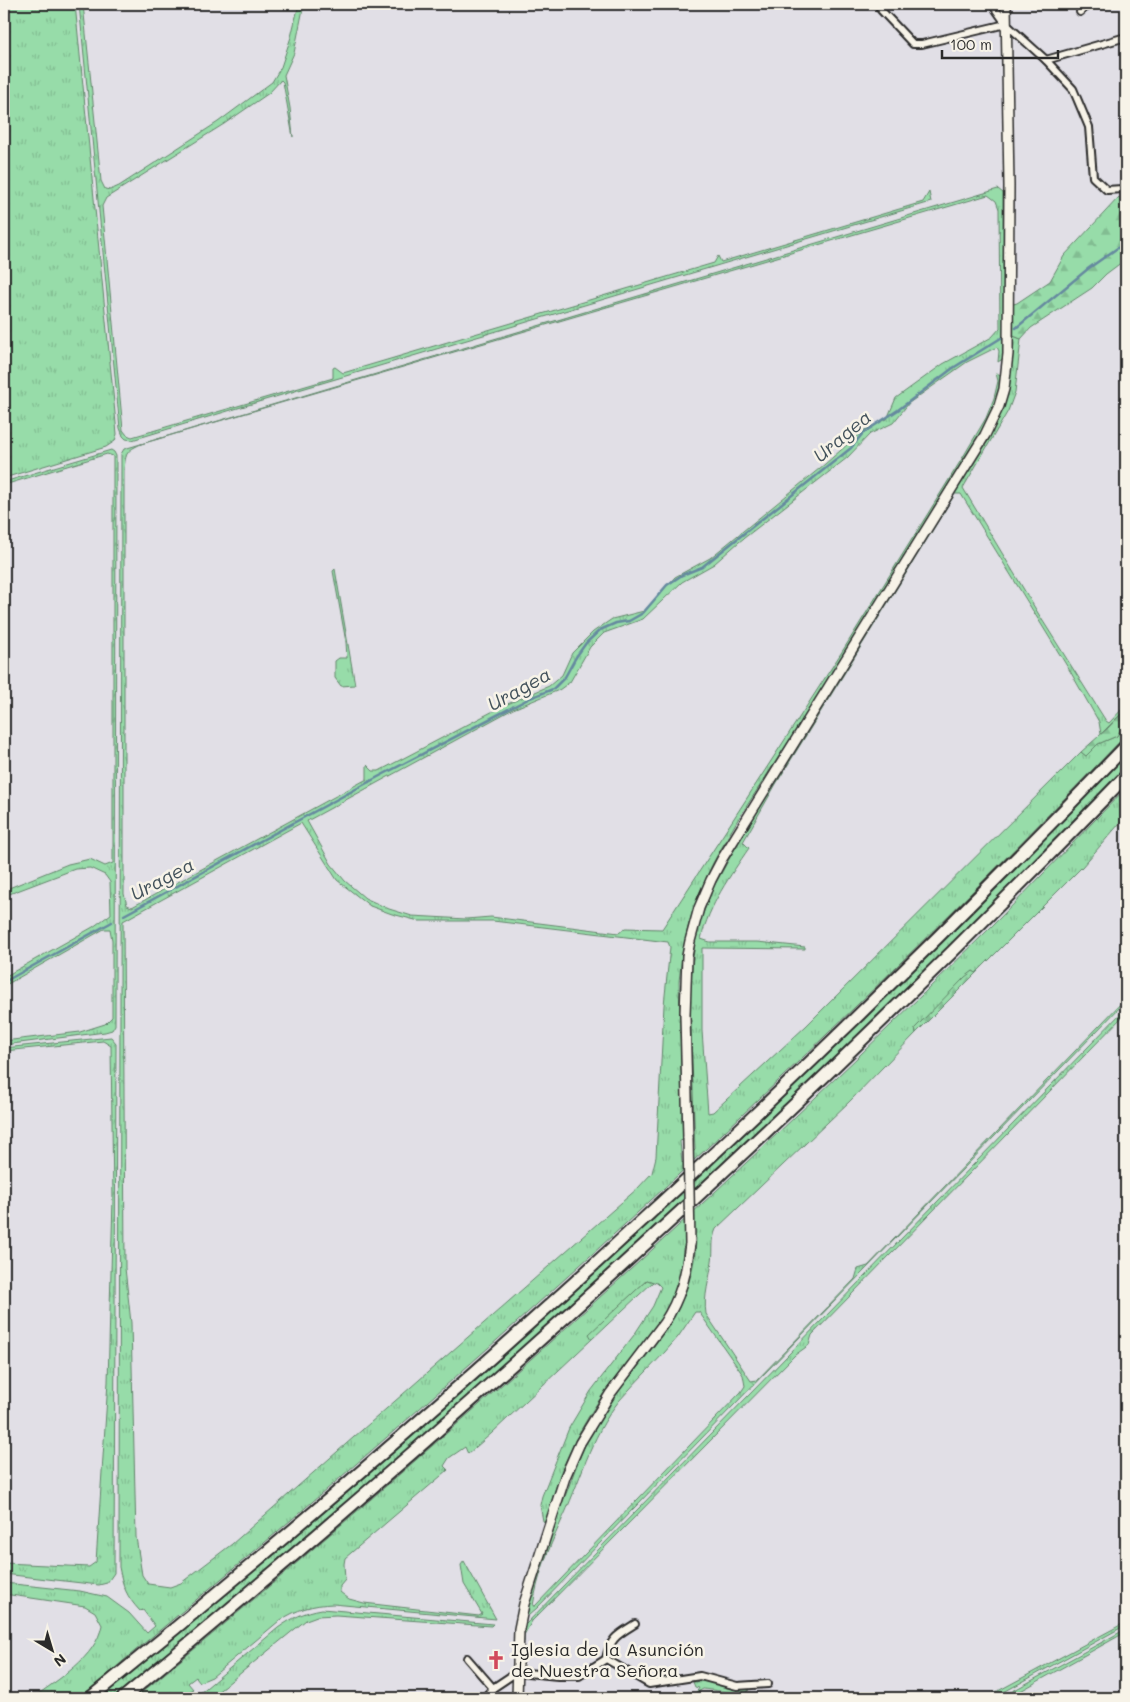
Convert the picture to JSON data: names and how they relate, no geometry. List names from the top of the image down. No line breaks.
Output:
{"water":["Uragea"],"places":{"church":["Iglesia de la Asunción de Nuestra Señora"]},"scale_bar":"100 m","north":"bottom right"}
